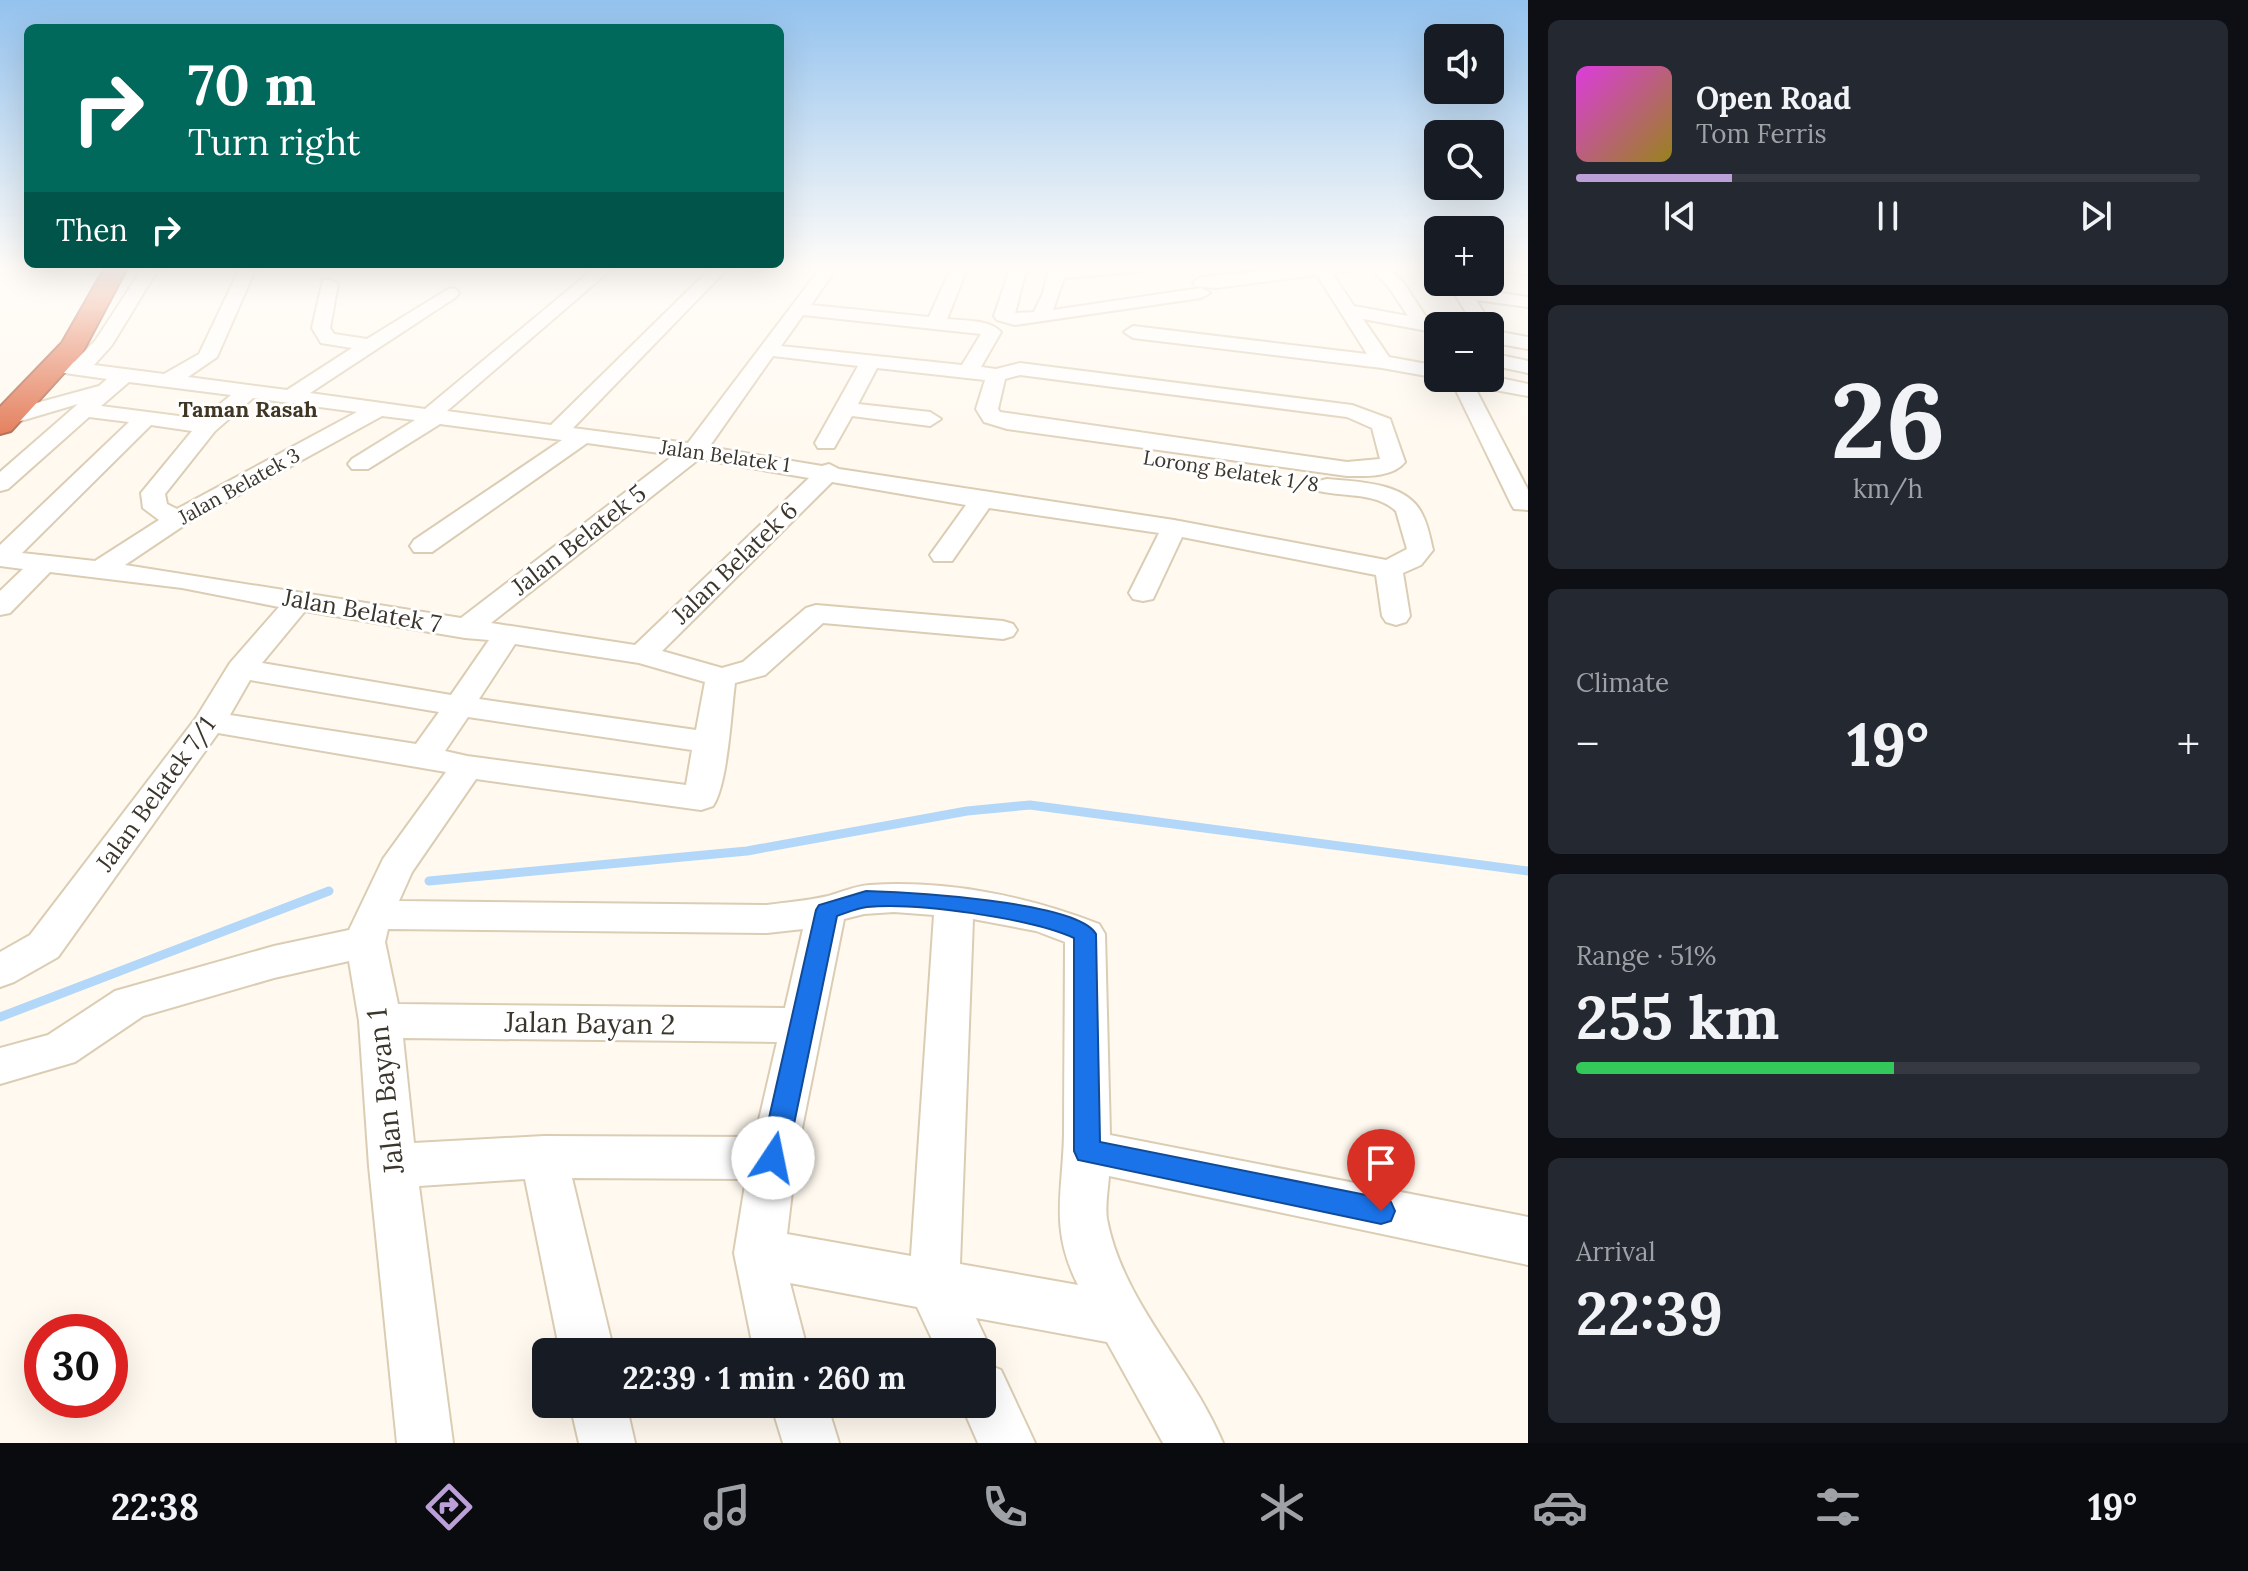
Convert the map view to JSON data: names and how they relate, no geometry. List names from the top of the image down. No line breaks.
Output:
{"streets":{"street":["Jalan Belatek 1","Lorong Belatek 1/8","Jalan Belatek 3","Jalan Belatek 5","Jalan Belatek 6","Jalan Belatek 7","Jalan Belatek 7/1","Jalan Bayan 2","Jalan Bayan 1"]},"crossings":[["Jalan Belatek 1","Lorong Belatek 1/8"],["Jalan Belatek 1","Jalan Belatek 3"],["Jalan Belatek 1","Jalan Belatek 5"],["Jalan Belatek 1","Jalan Belatek 6"],["Jalan Belatek 3","Jalan Belatek 7"],["Jalan Belatek 5","Jalan Belatek 7"],["Jalan Belatek 6","Jalan Belatek 7"],["Jalan Belatek 7","Jalan Belatek 7/1"],["Jalan Bayan 2","Jalan Bayan 1"]],"districts":["Taman Rasah"],"page":{"map_buttons":["+","−"],"turn":["70 m","Turn right"],"song":["Open Road","Tom Ferris"],"then":"Then","tile":[["26","km/h"],"Climate",["Range · 51%","255 km"],["Arrival","22:39"]],"heat":["−","19°","+"],"limit":"30","trip":"22:39 · 1 min · 260 m","tabs":["22:38","19°"]}}
